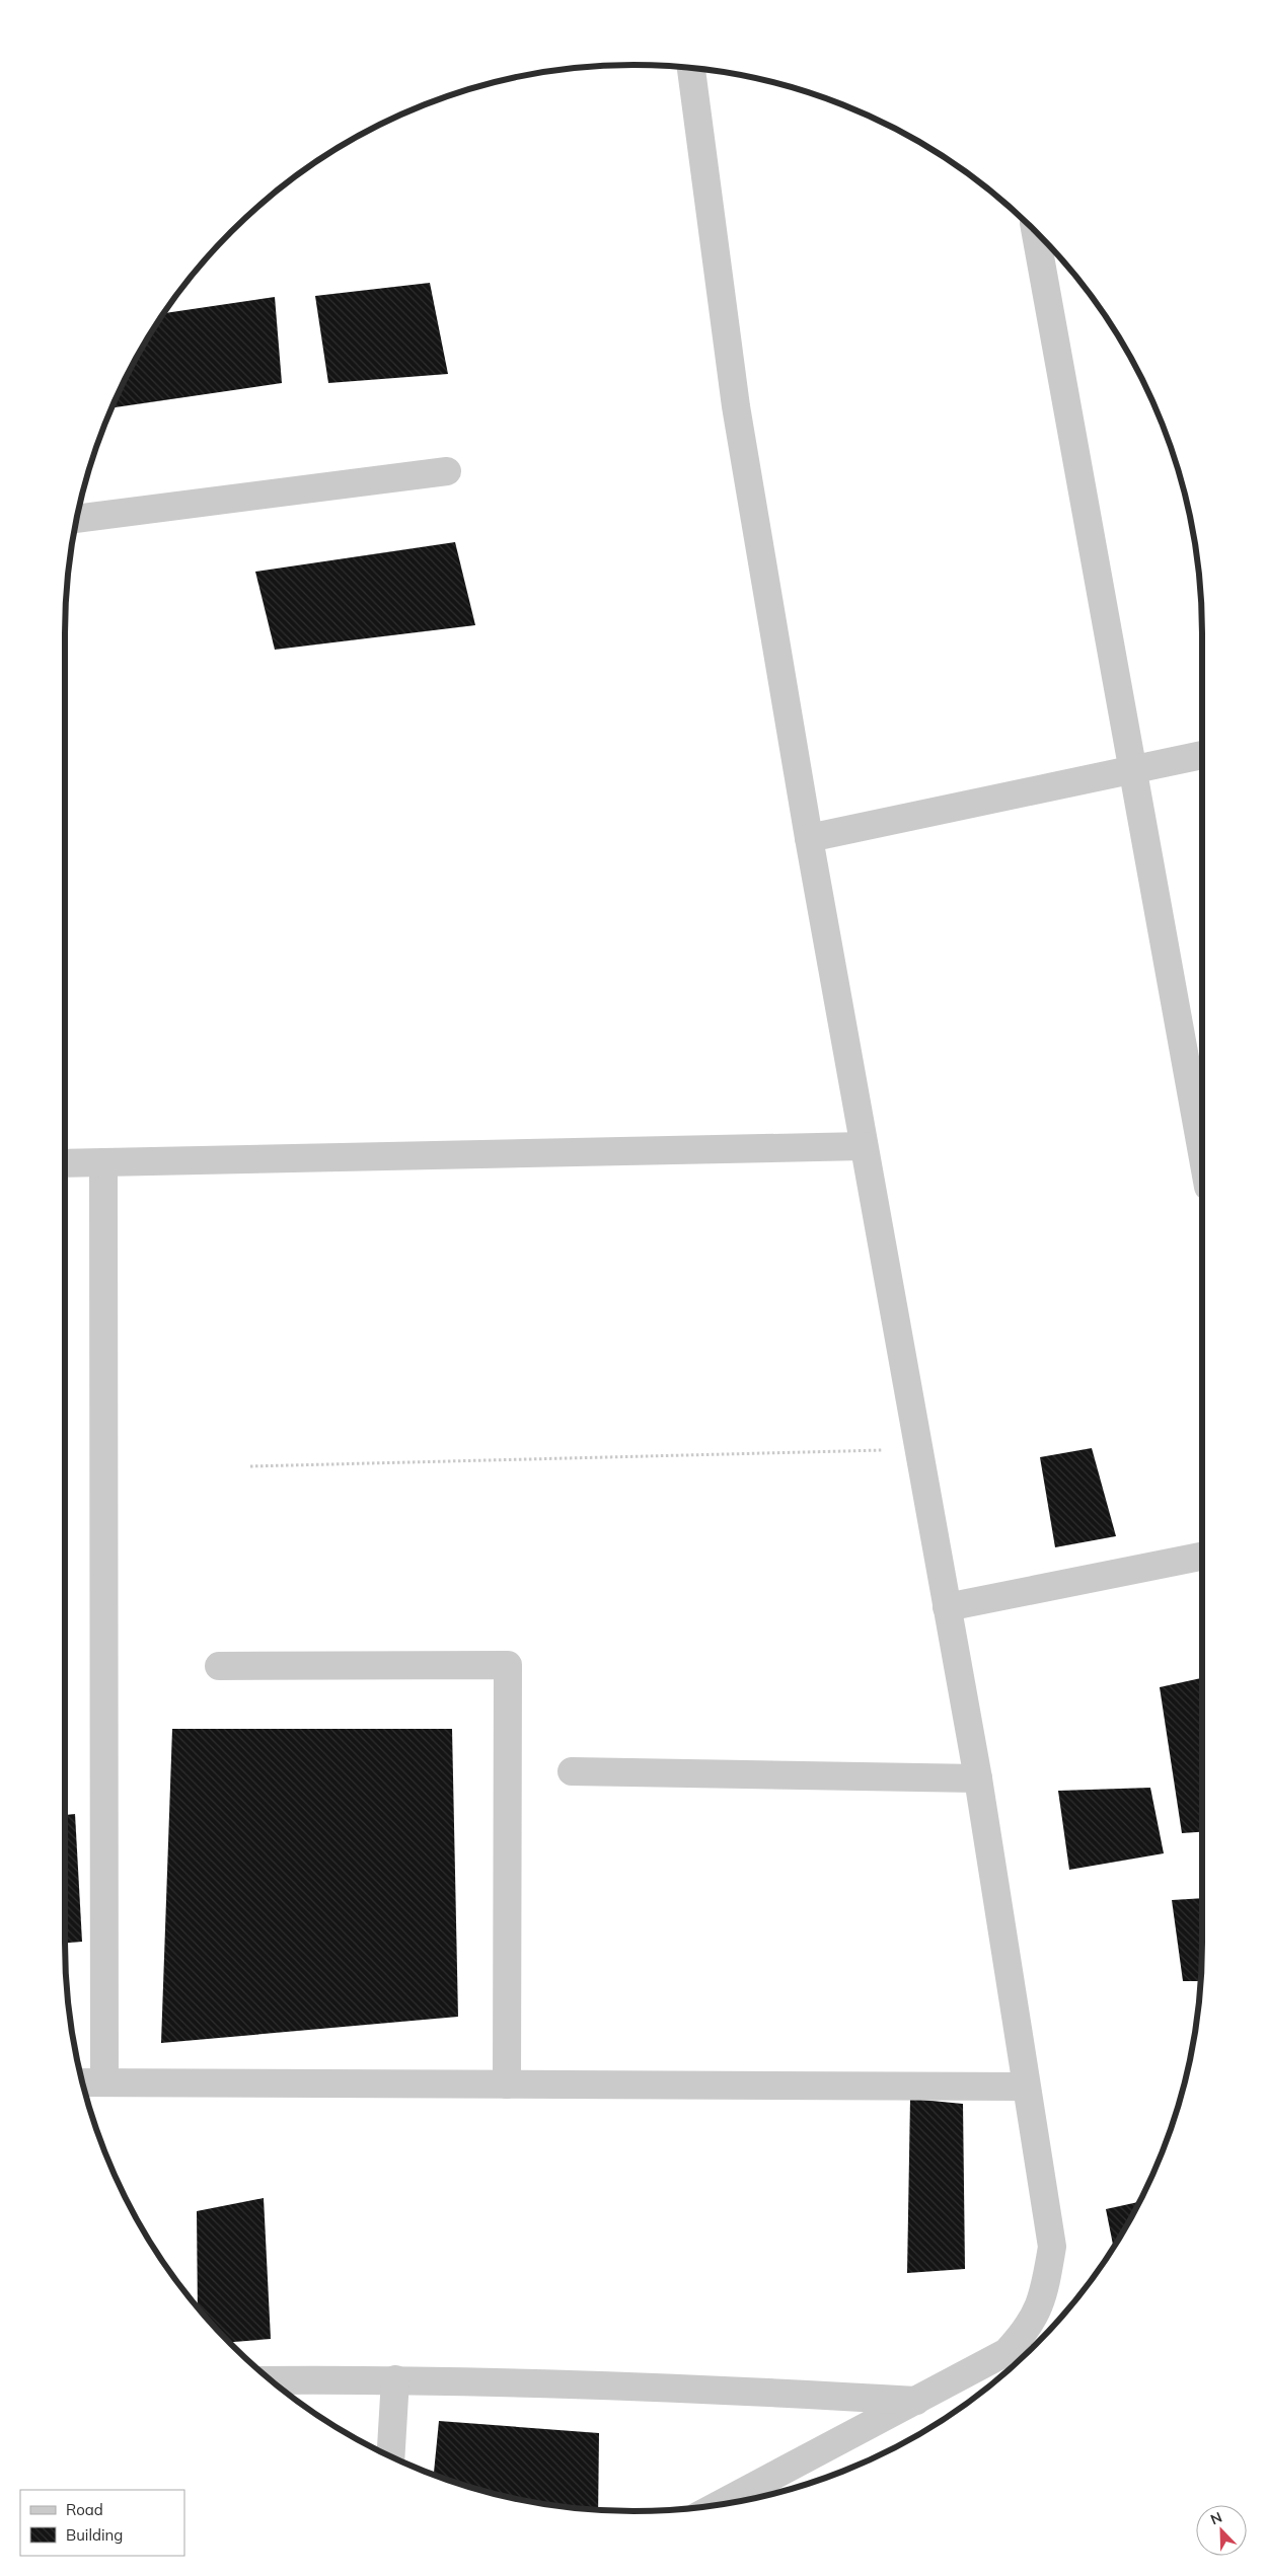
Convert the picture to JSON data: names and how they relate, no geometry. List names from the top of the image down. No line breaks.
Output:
{"legend":["Road","Building"],"north":"top left"}
